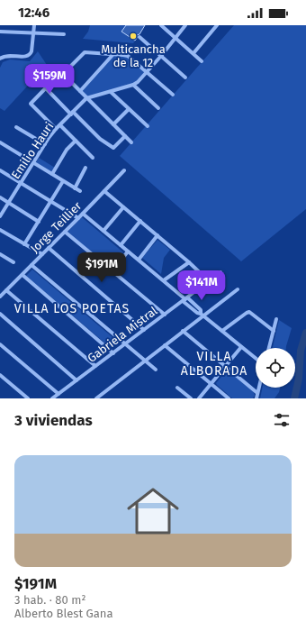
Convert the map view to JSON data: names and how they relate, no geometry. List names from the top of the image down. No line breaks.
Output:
{"streets":{"street":["Emilio Hauri","Jorge Teillier","Gabriela Mistral"]},"districts":["VILLA LOS POETAS","VILLA ALBORADA"],"places":["Multicancha de la 12"],"page":{"status":"12:46","price":["$159M","$191M","$141M"],"heading":"3 viviendas","list":[{"name":"$191M","note":"3 hab. · 80 m² · Alberto Blest Gana"}]}}
